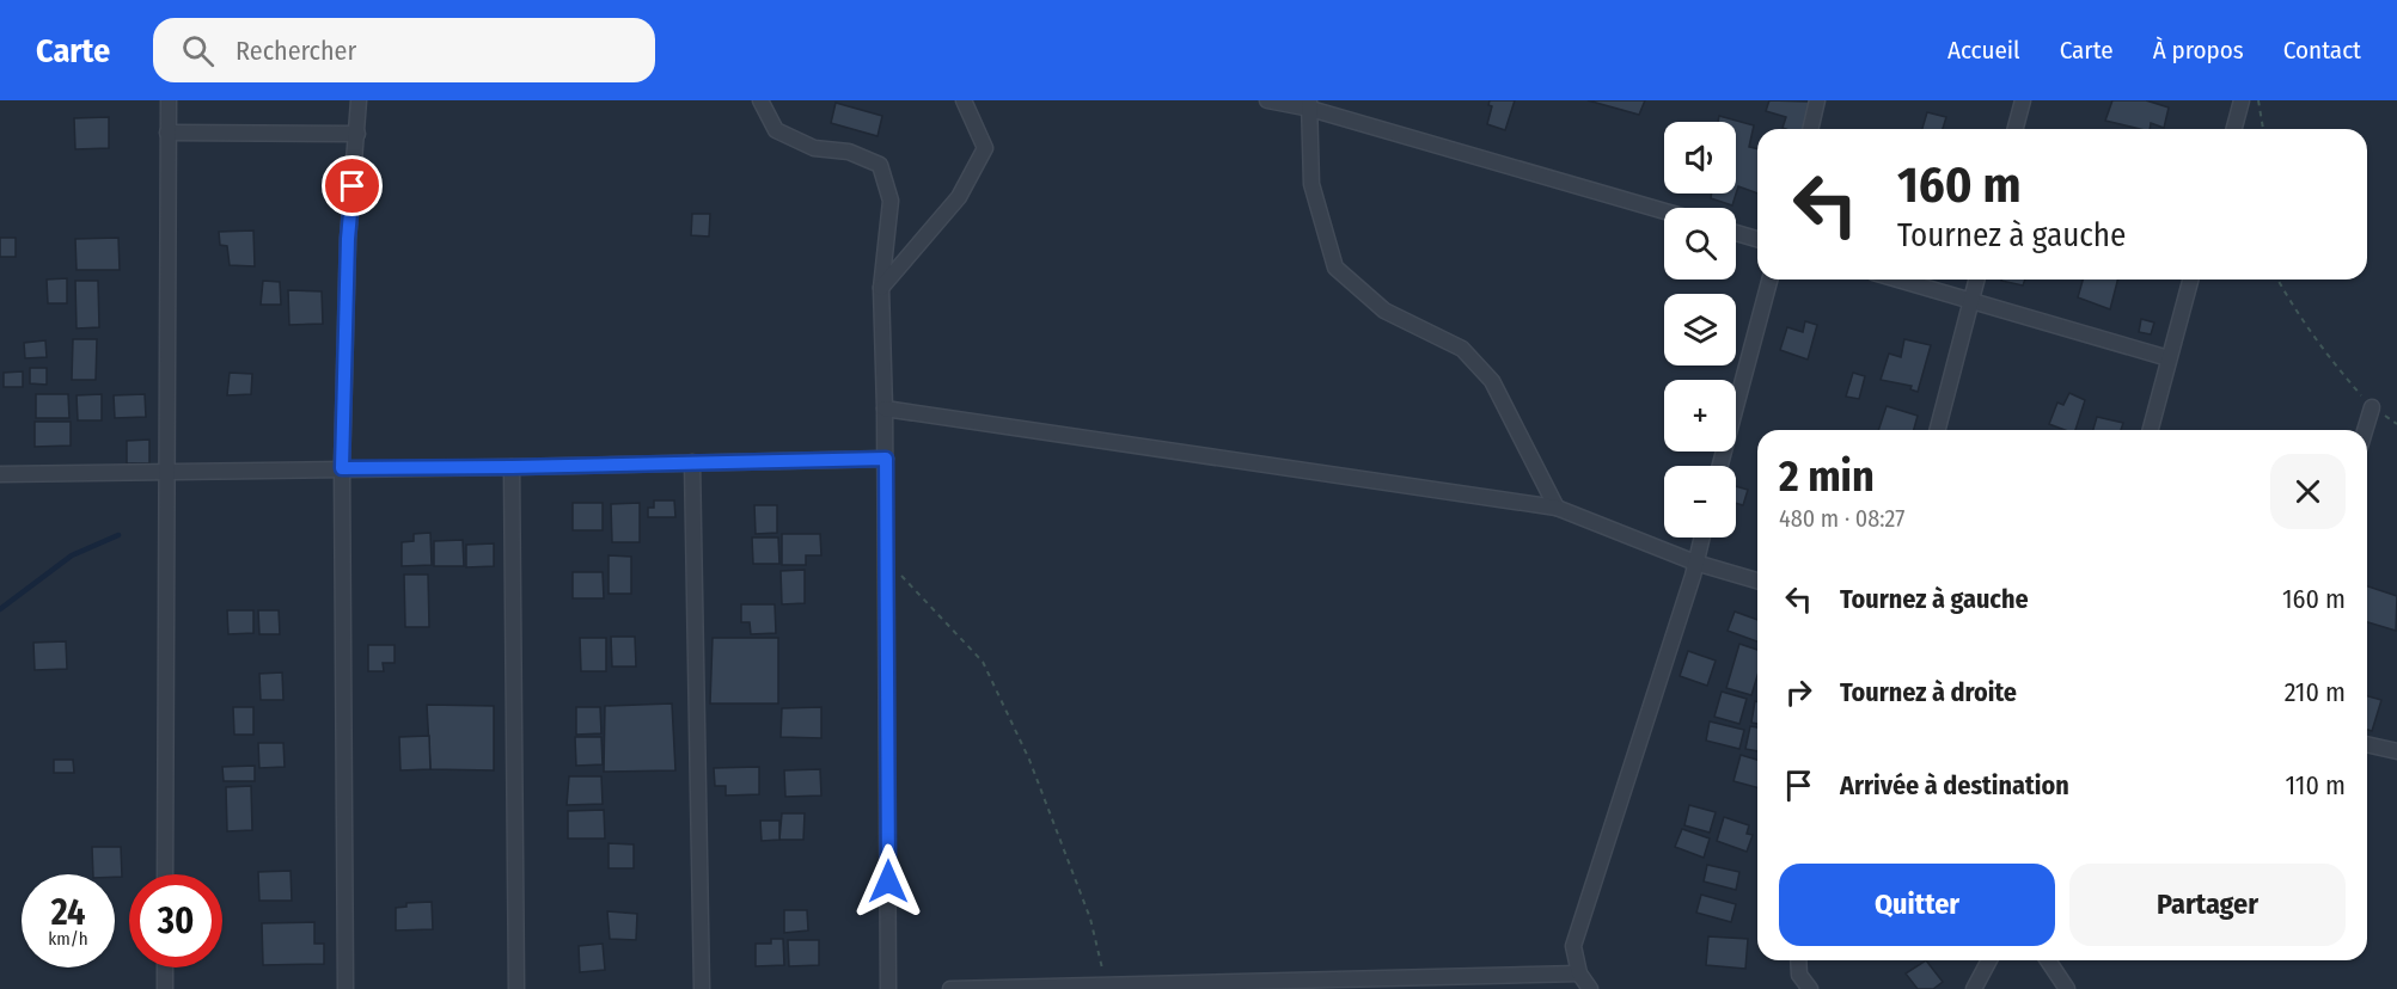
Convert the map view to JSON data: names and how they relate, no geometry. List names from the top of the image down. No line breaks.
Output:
{"page":{"header":"Carte","search":"Rechercher","nav":["Accueil","Carte","À propos","Contact"],"map_buttons":["+","−"],"turn":["160 m","Tournez à gauche"],"heading":["2 min","480 m · 08:27"],"list":[{"name":"Tournez à gauche","value":"160 m"},{"name":"Tournez à droite","value":"210 m"},{"name":"Arrivée à destination","value":"110 m"}],"buttons":["Quitter","Partager"],"speed":"24 km/h","limit":"30"}}
